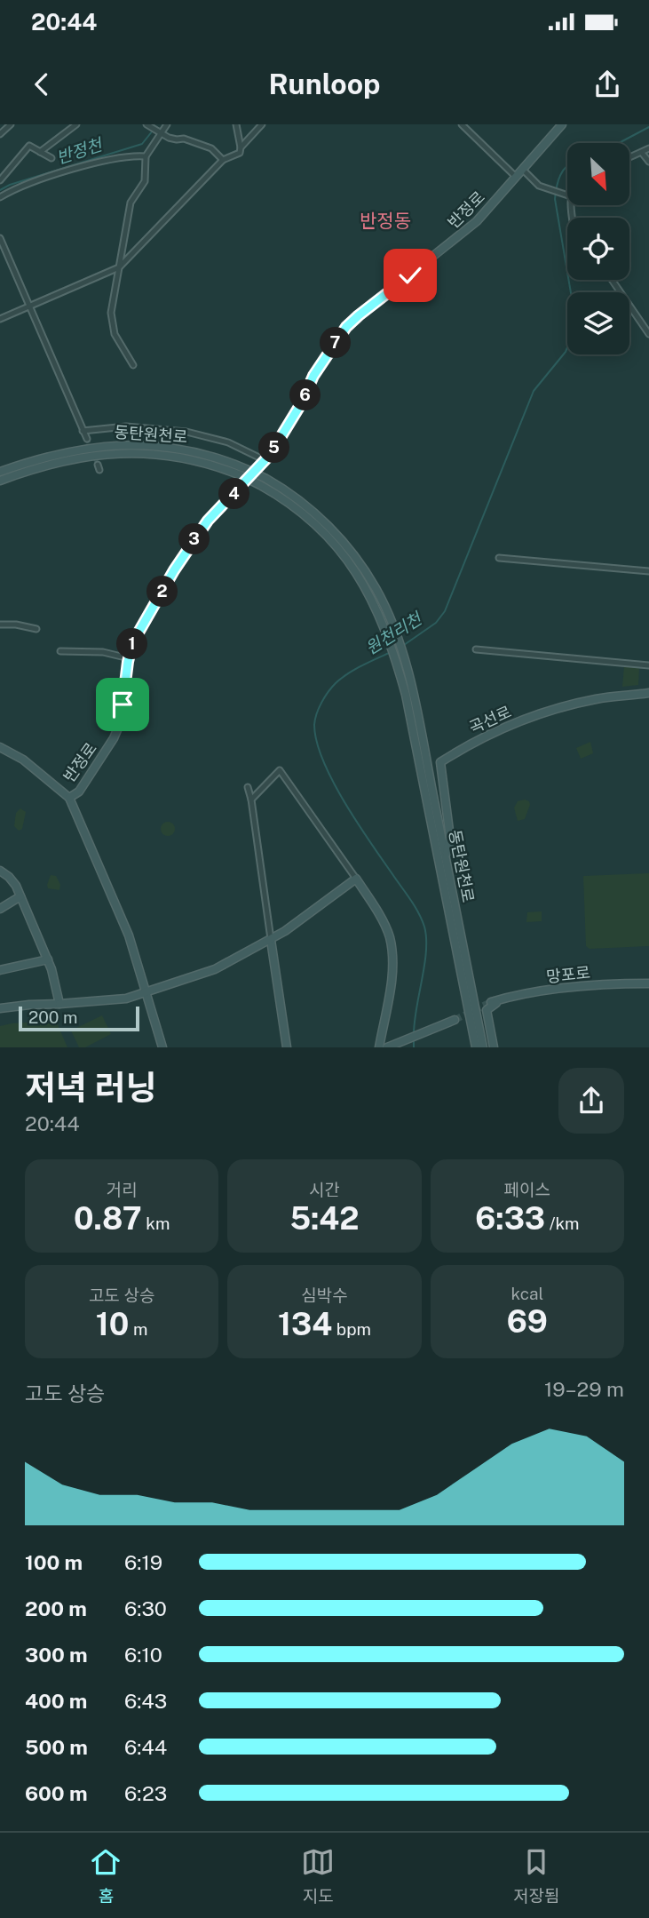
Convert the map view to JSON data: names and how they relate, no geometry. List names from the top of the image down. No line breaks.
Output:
{"streets":{"street":["반정로","동탄원천로","곡선로","망포로"]},"crossings":[["동탄원천로","곡선로"]],"districts":["반정동"],"water":["반정천","원천리천"],"scale_bar":"200 m","north":"bottom right","page":{"status":"20:44","header":"Runloop","pins":["7","6","5","4","3","2","1"],"scale":"200 m","heading":["저녁 러닝","20:44"],"stats":[["거리","0.87 km"],["시간","5:42"],["페이스","6:33 /km"],["고도 상승","10 m"],["심박수","134 bpm"],["kcal","69"]],"chart":["고도 상승","19–29 m"],"list":[{"name":"100 m","note":"6:19"},{"name":"200 m","note":"6:30"},{"name":"300 m","note":"6:10"},{"name":"400 m","note":"6:43"},{"name":"500 m","note":"6:44"},{"name":"600 m","note":"6:23"}],"tabs":["홈","지도","저장됨"]}}
